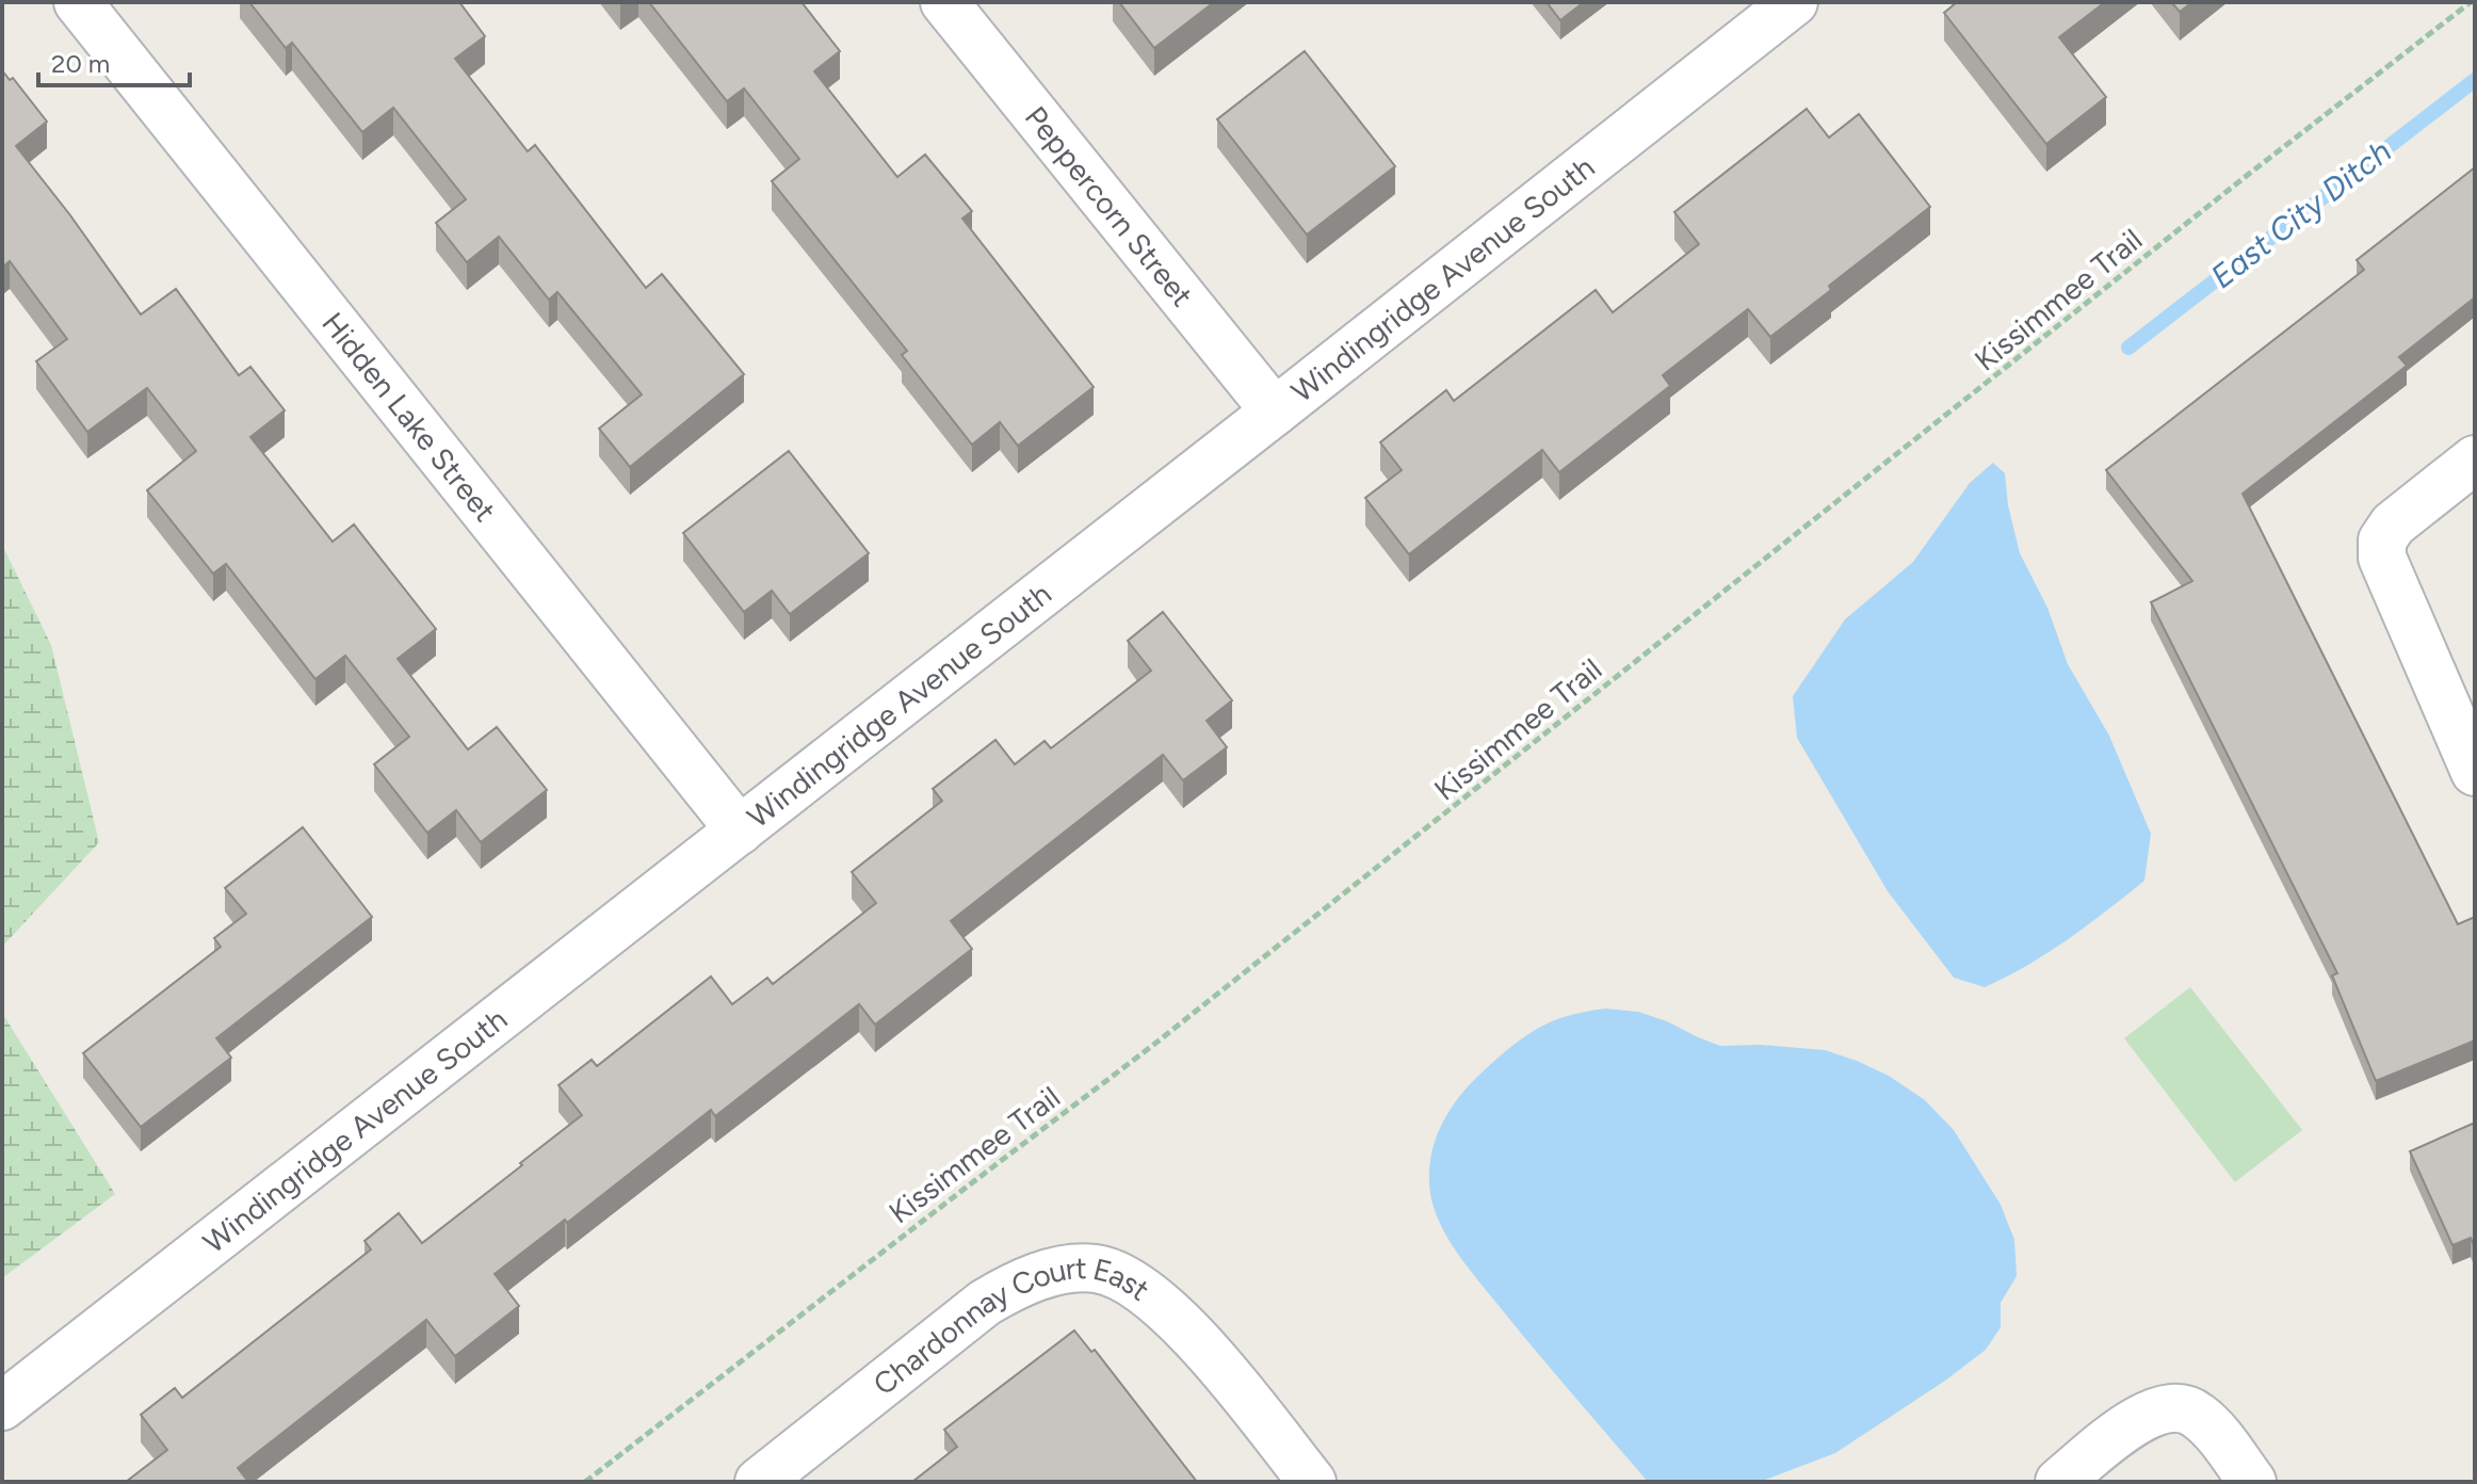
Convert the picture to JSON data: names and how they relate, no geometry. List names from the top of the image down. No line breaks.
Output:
{"streets":{"street":["Peppercorn Street","Windingridge Avenue South","Hidden Lake Street","Chardonnay Court East"],"path":["Kissimmee Trail"]},"crossings":[["Peppercorn Street","Windingridge Avenue South"],["Windingridge Avenue South","Hidden Lake Street"]],"water":["East City Ditch"],"scale_bar":"20 m"}
